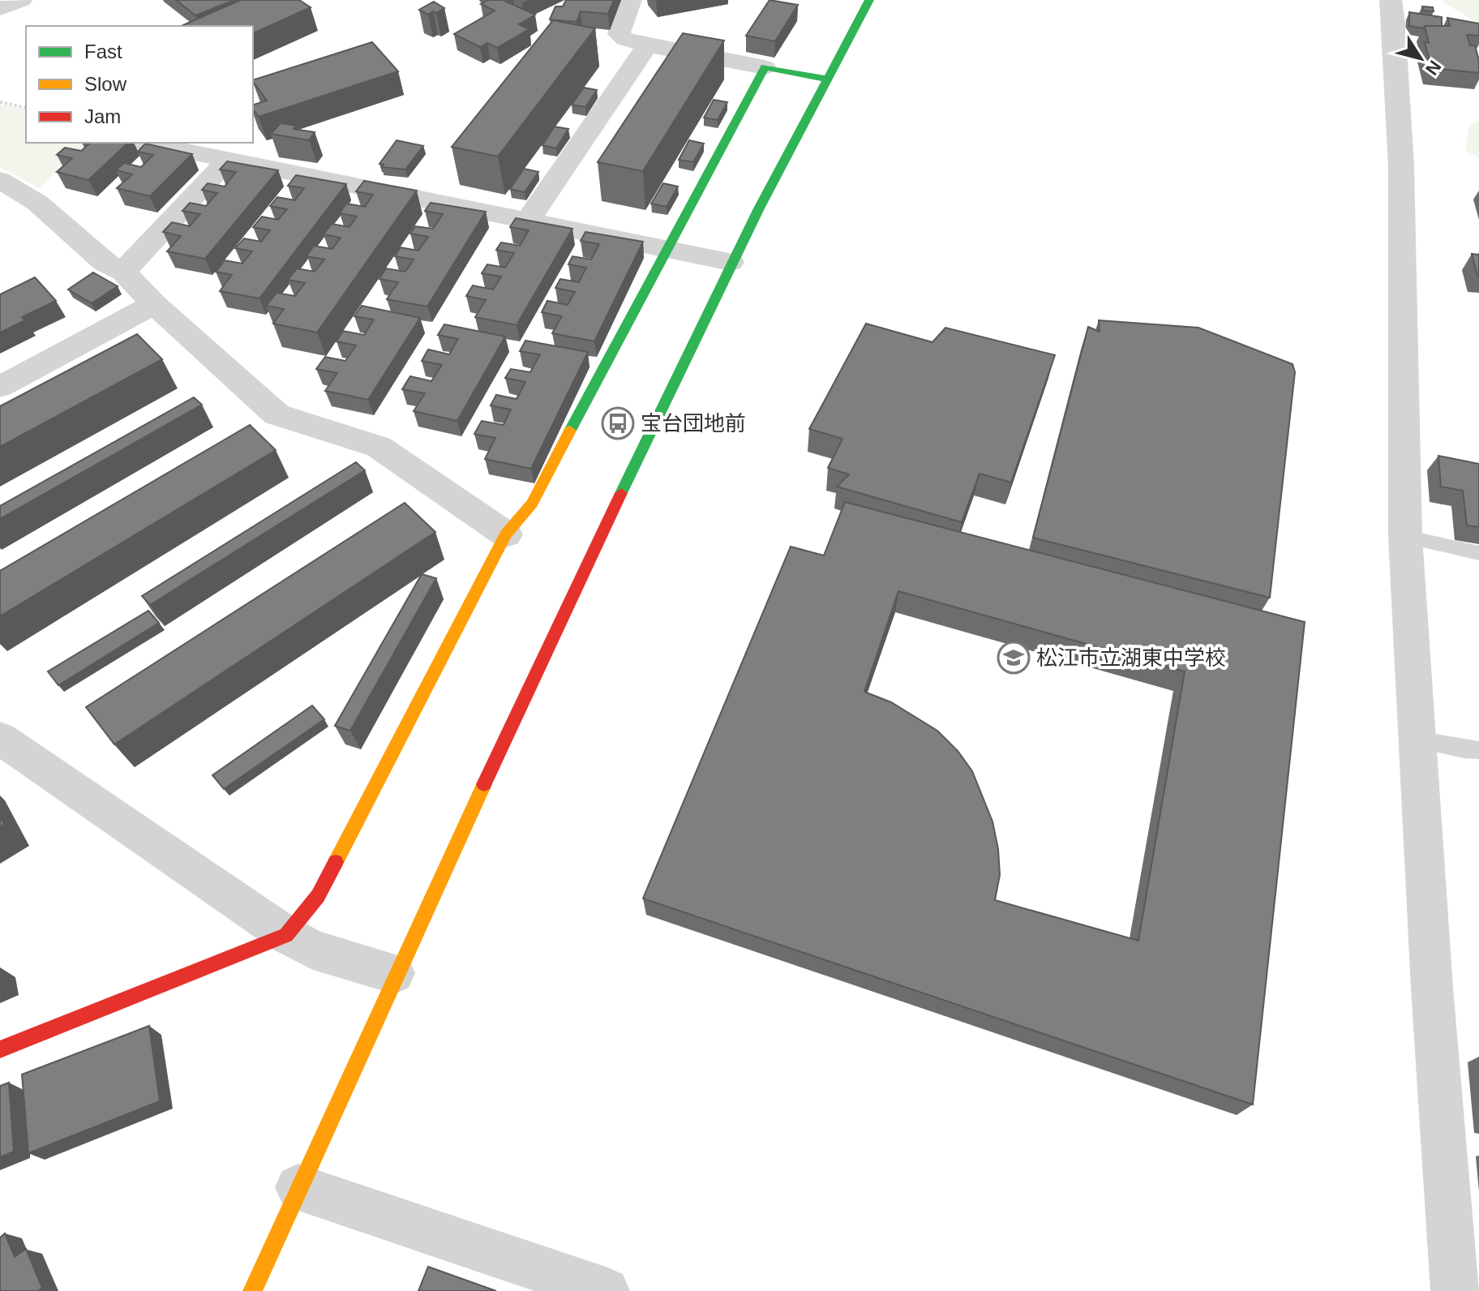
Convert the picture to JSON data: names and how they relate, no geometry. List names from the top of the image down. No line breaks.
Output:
{"places":{"bus stop":["宝台団地前"],"school or university":["松江市立湖東中学校"]},"legend":["Fast","Slow","Jam"],"north":"bottom right"}
